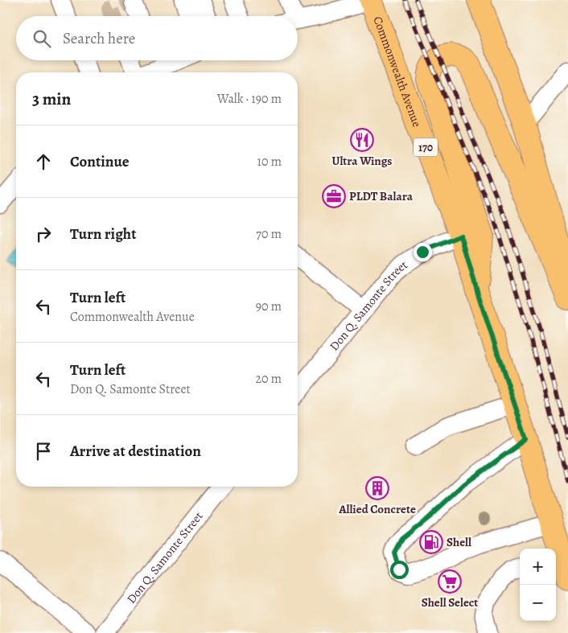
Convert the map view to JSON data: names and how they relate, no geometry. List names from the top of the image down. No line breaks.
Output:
{"streets":{"main road":["Commonwealth Avenue","170"],"street":["Don Q. Samonte Street"]},"crossings":[["Commonwealth Avenue","Don Q. Samonte Street"]],"places":{"restaurant":["Ultra Wings"],"office":["PLDT Balara"],"building":["Allied Concrete"],"fuel station":["Shell"],"supermarket":["Shell Select"]},"page":{"search":"Search here","heading":["3 min","Walk · 190 m"],"list":[["Continue","10 m"],["Turn right","70 m"],["Turn left","Commonwealth Avenue","90 m"],["Turn left","Don Q. Samonte Street","20 m"],"Arrive at destination"],"map_buttons":["+","−"]}}
